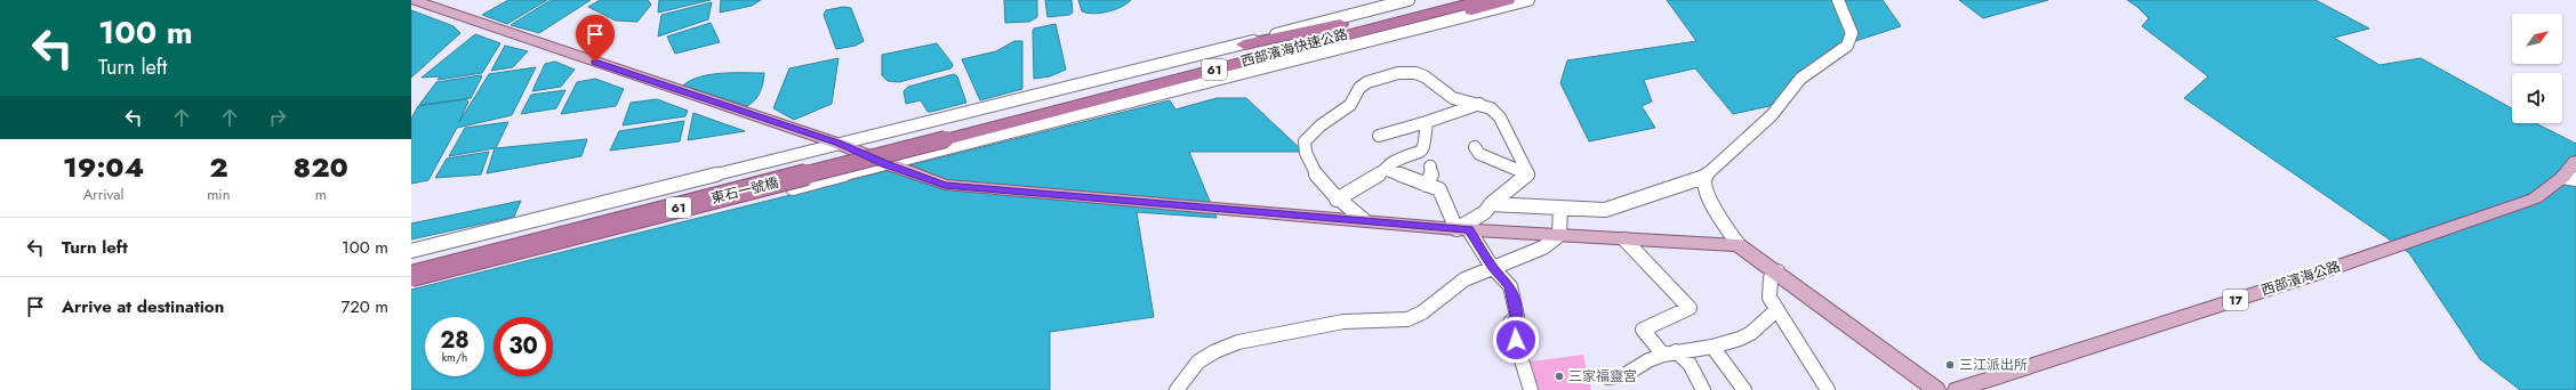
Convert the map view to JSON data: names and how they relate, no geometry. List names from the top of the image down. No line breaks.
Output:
{"streets":{"highway":["西部濱海快速公路","61","東石一號橋"],"main road":["西部濱海公路","17"]},"crossings":[["西部濱海快速公路","東石一號橋"]],"places":["三江派出所","三家福靈宮"],"north":"top right","page":{"turn":["100 m","Turn left"],"eta":["19:04","Arrival","2","min","820","m"],"list":[{"name":"Turn left","value":"100 m"},{"name":"Arrive at destination","value":"720 m"}],"speed":"28 km/h","limit":"30"}}
